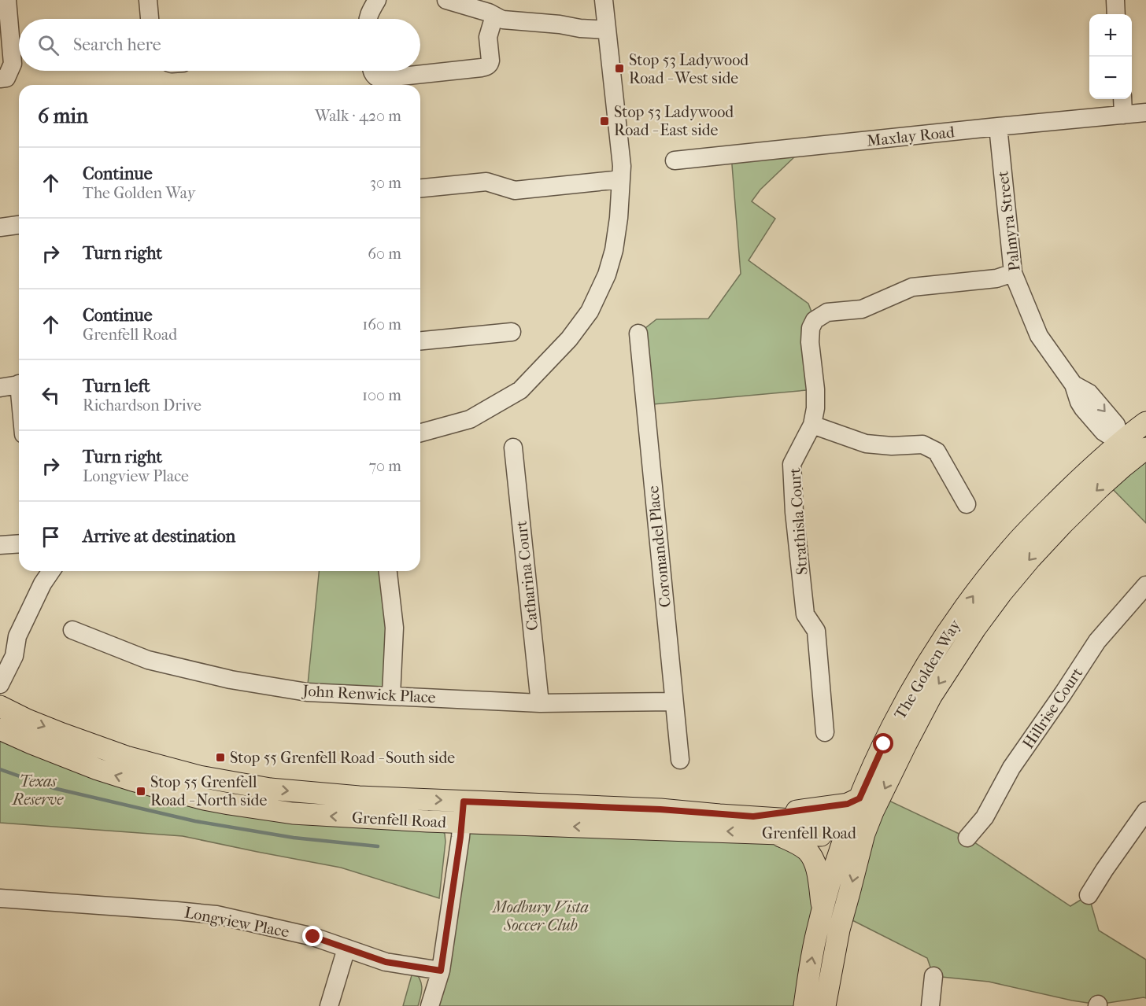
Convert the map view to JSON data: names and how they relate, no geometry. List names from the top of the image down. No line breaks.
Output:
{"streets":{"main road":["The Golden Way","Grenfell Road"],"street":["Maxlay Road","Palmyra Street","Strathisla Court","Coromandel Place","Catharina Court","John Renwick Place","Hillrise Court","Longview Place"]},"crossings":[["Maxlay Road","Palmyra Street"],["Palmyra Street","Strathisla Court"],["Palmyra Street","The Golden Way"],["Coromandel Place","John Renwick Place"],["Catharina Court","John Renwick Place"],["The Golden Way","Grenfell Road"]],"parks":["Texas Reserve","Modbury Vista Soccer Club"],"places":{"transit":["Stop 53 Ladywood Road - West side","Stop 53 Ladywood Road - East side","Stop 55 Grenfell Road - South side","Stop 55 Grenfell Road - North side"]},"page":{"map_buttons":["+","−"],"search":"Search here","heading":["6 min","Walk · 420 m"],"list":[["Continue","The Golden Way","30 m"],["Turn right","60 m"],["Continue","Grenfell Road","160 m"],["Turn left","Richardson Drive","100 m"],["Turn right","Longview Place","70 m"],"Arrive at destination"]}}
